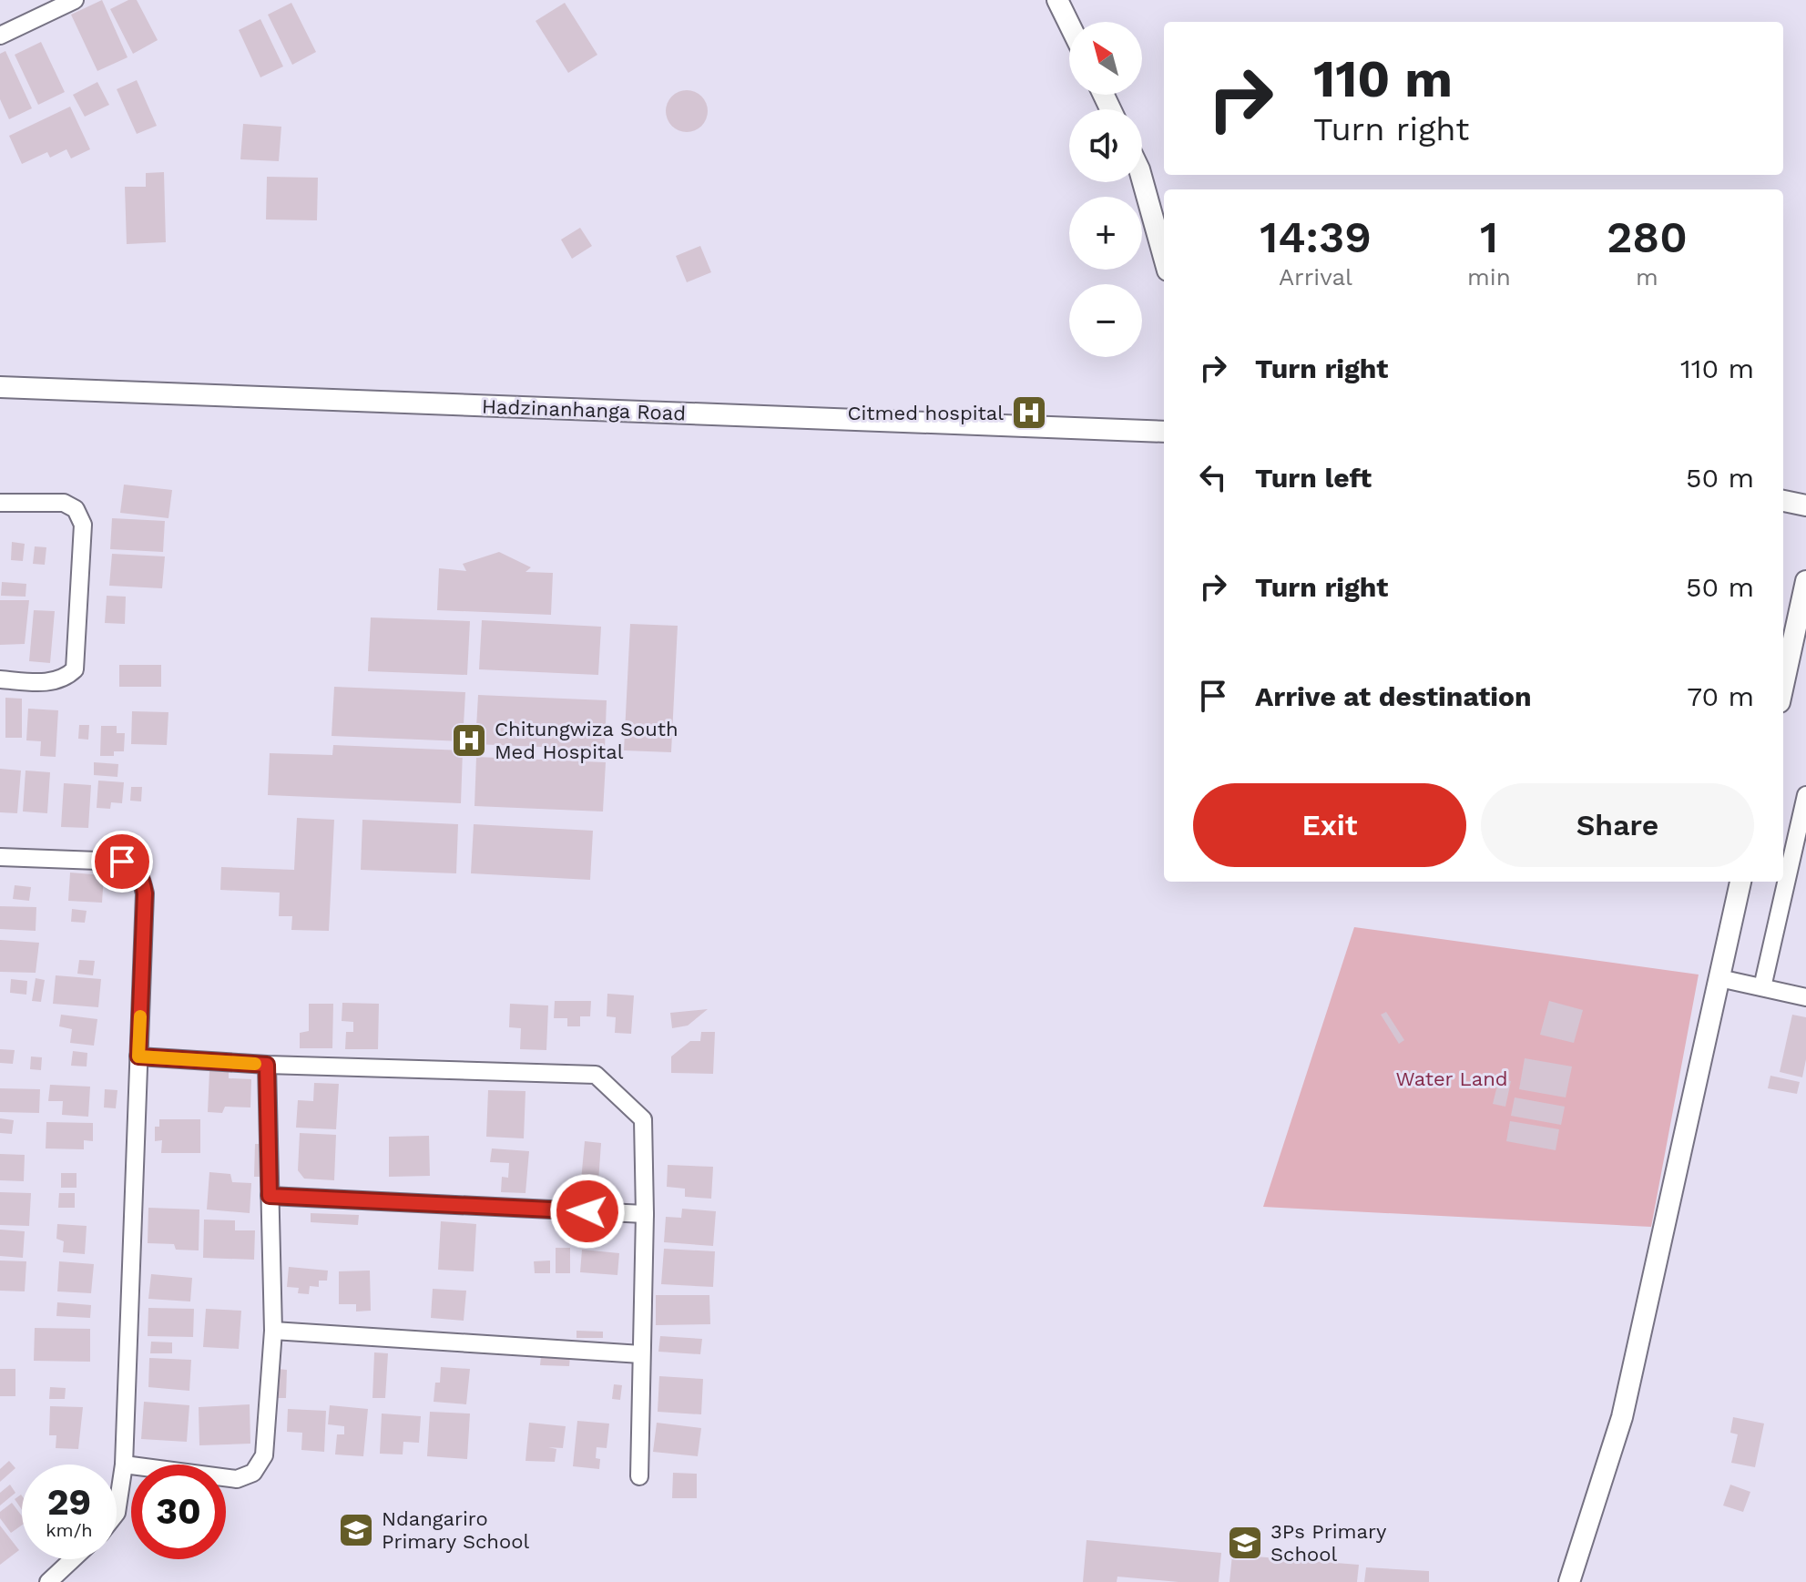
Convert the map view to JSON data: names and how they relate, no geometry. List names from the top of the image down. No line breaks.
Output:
{"streets":{"street":["Hadzinanhanga Road"]},"parks":["Water Land"],"places":{"hospital":["Citmed hospital","Chitungwiza South Med Hospital"],"school or university":["Ndangariro Primary School","3Ps Primary School"]},"north":"top left","page":{"map_buttons":["+","−"],"turn":["110 m","Turn right"],"eta":["14:39","Arrival","1","min","280","m"],"list":[{"name":"Turn right","value":"110 m"},{"name":"Turn left","value":"50 m"},{"name":"Turn right","value":"50 m"},{"name":"Arrive at destination","value":"70 m"}],"buttons":["Exit","Share"],"speed":"29 km/h","limit":"30"}}
